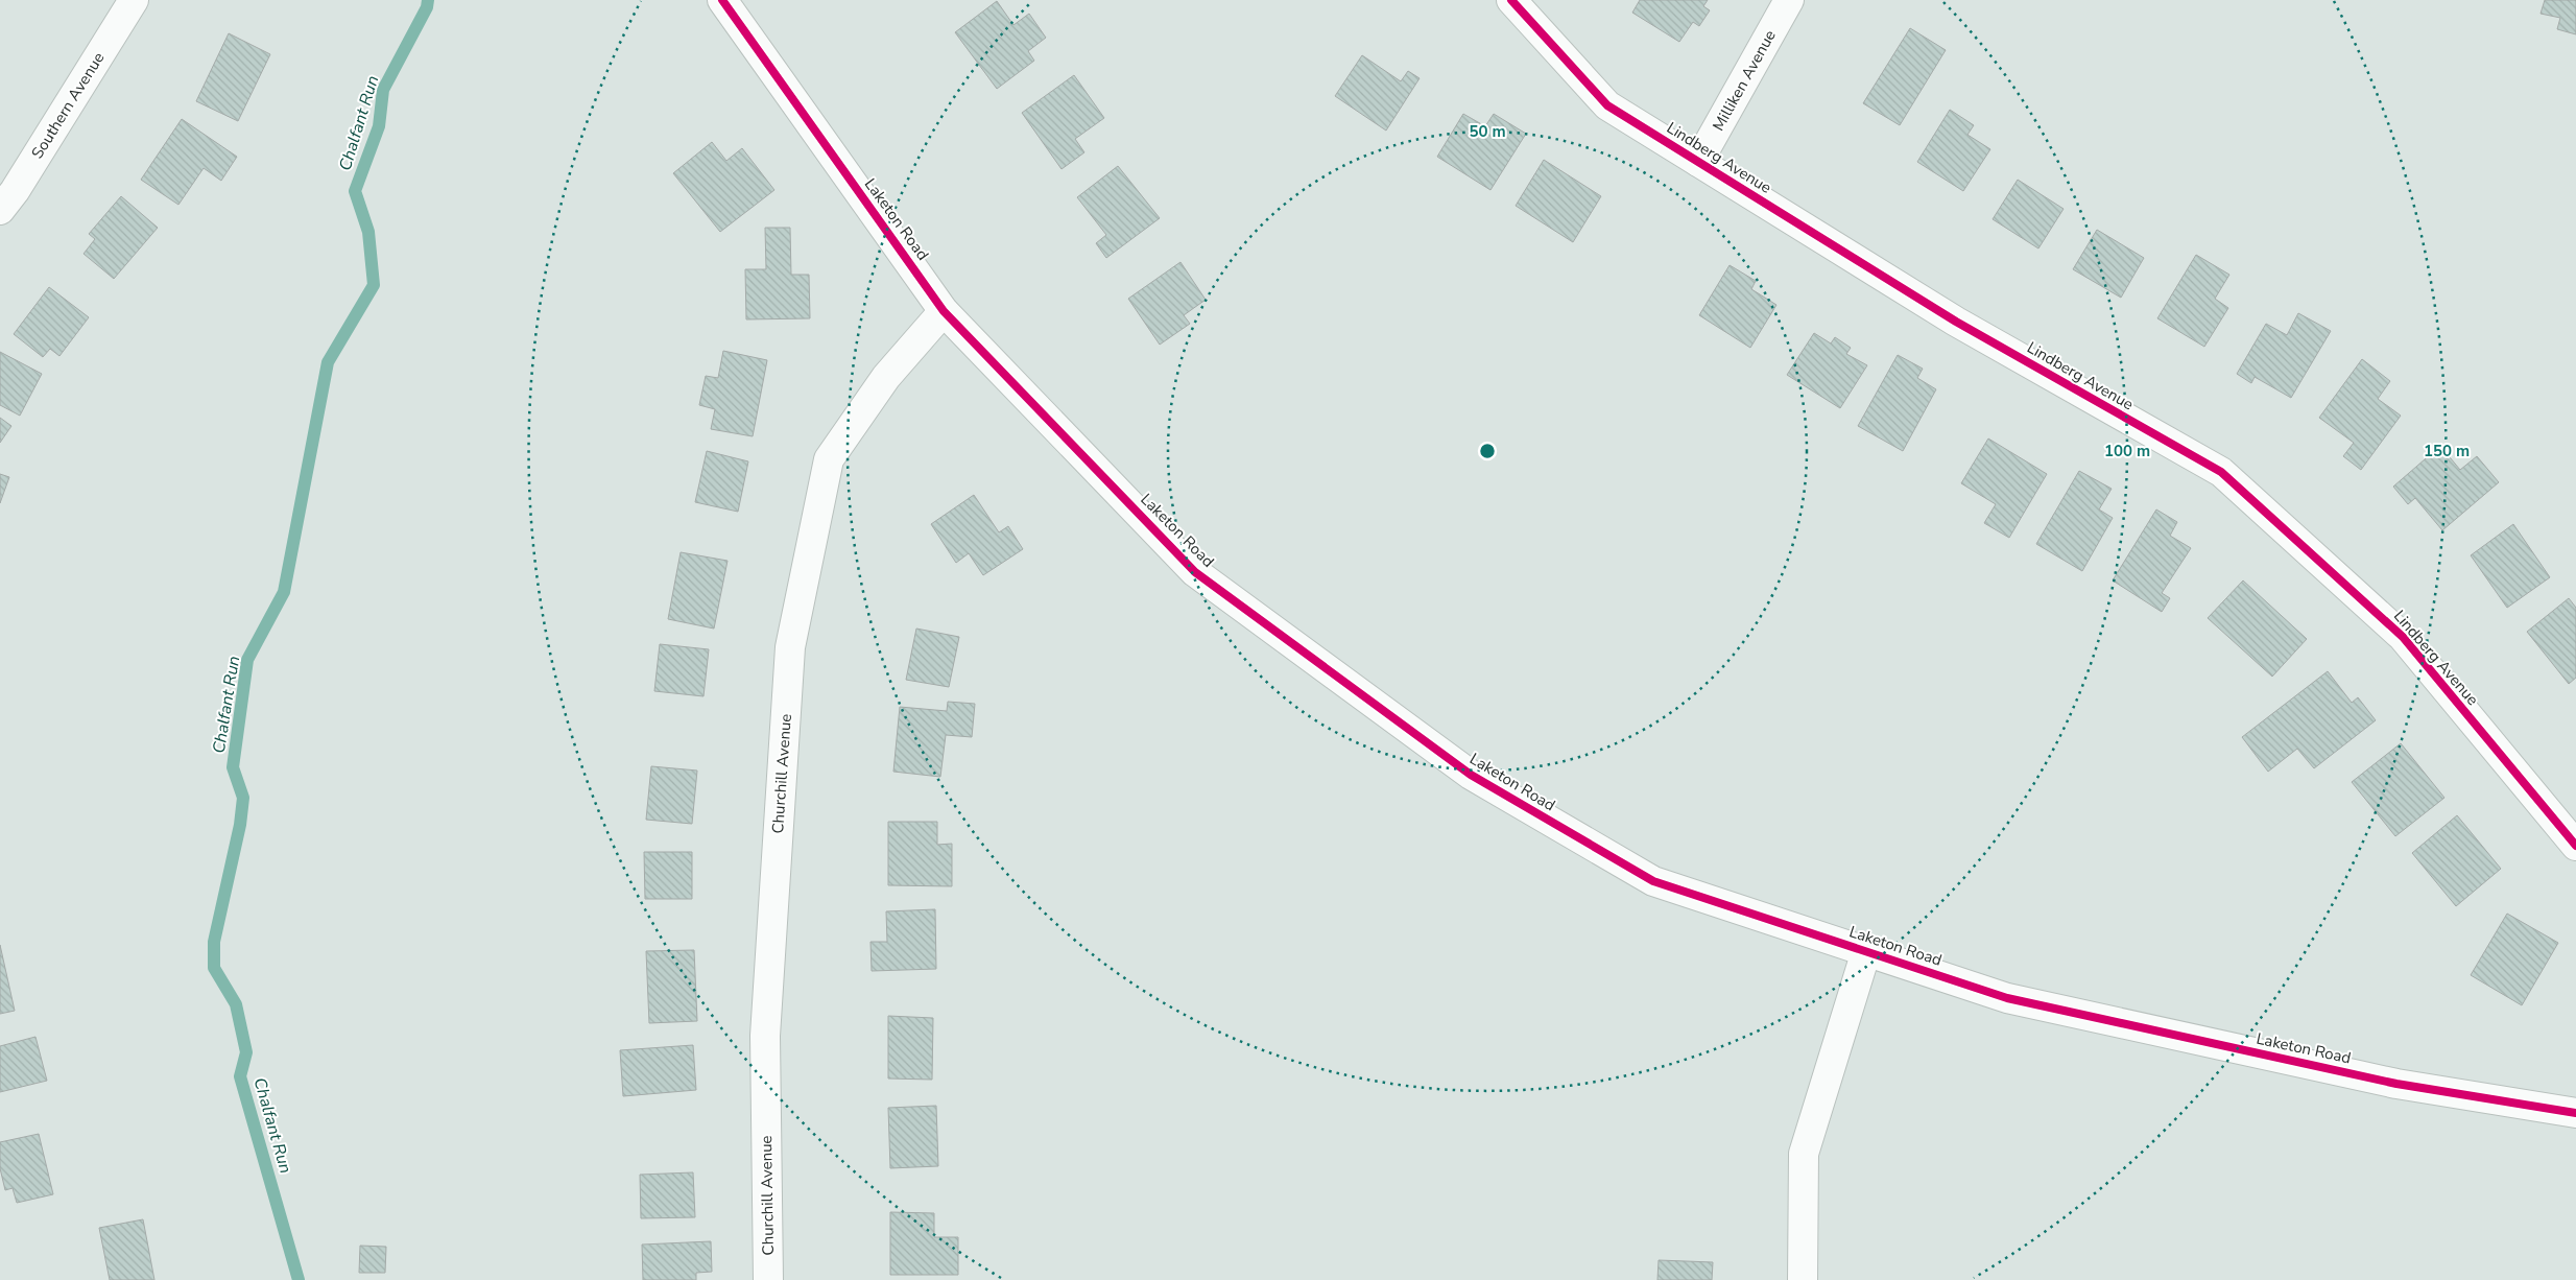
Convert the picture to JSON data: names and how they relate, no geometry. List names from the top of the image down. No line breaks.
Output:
{"streets":{"street":["Milliken Avenue","Southern Avenue","Lindberg Avenue","Laketon Road","Churchill Avenue"]},"crossings":[["Milliken Avenue","Lindberg Avenue"],["Laketon Road","Churchill Avenue"]],"water":["Chalfant Run"],"rings":["50 m","100 m","150 m"]}
